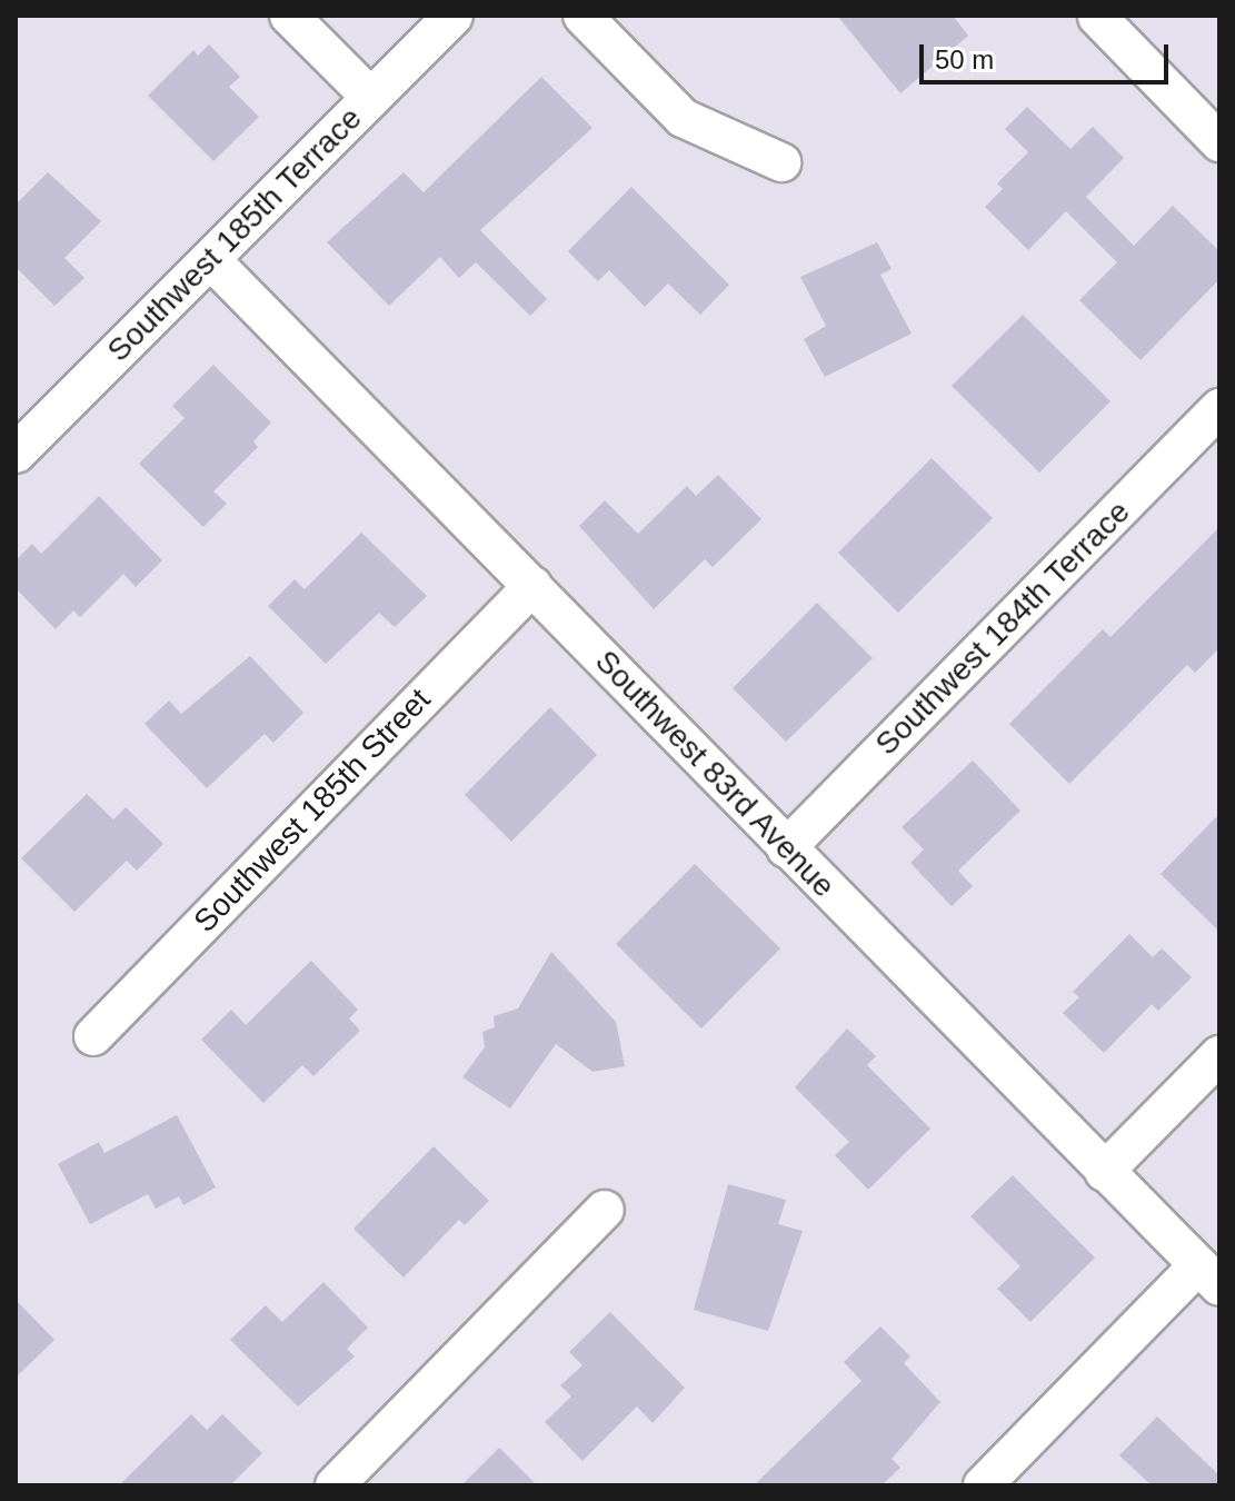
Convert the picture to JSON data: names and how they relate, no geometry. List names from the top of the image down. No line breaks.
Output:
{"streets":{"street":["Southwest 185th Terrace","Southwest 184th Terrace","Southwest 83rd Avenue","Southwest 185th Street"]},"crossings":[["Southwest 185th Terrace","Southwest 83rd Avenue"],["Southwest 184th Terrace","Southwest 83rd Avenue"],["Southwest 83rd Avenue","Southwest 185th Street"]],"scale_bar":"50 m"}
